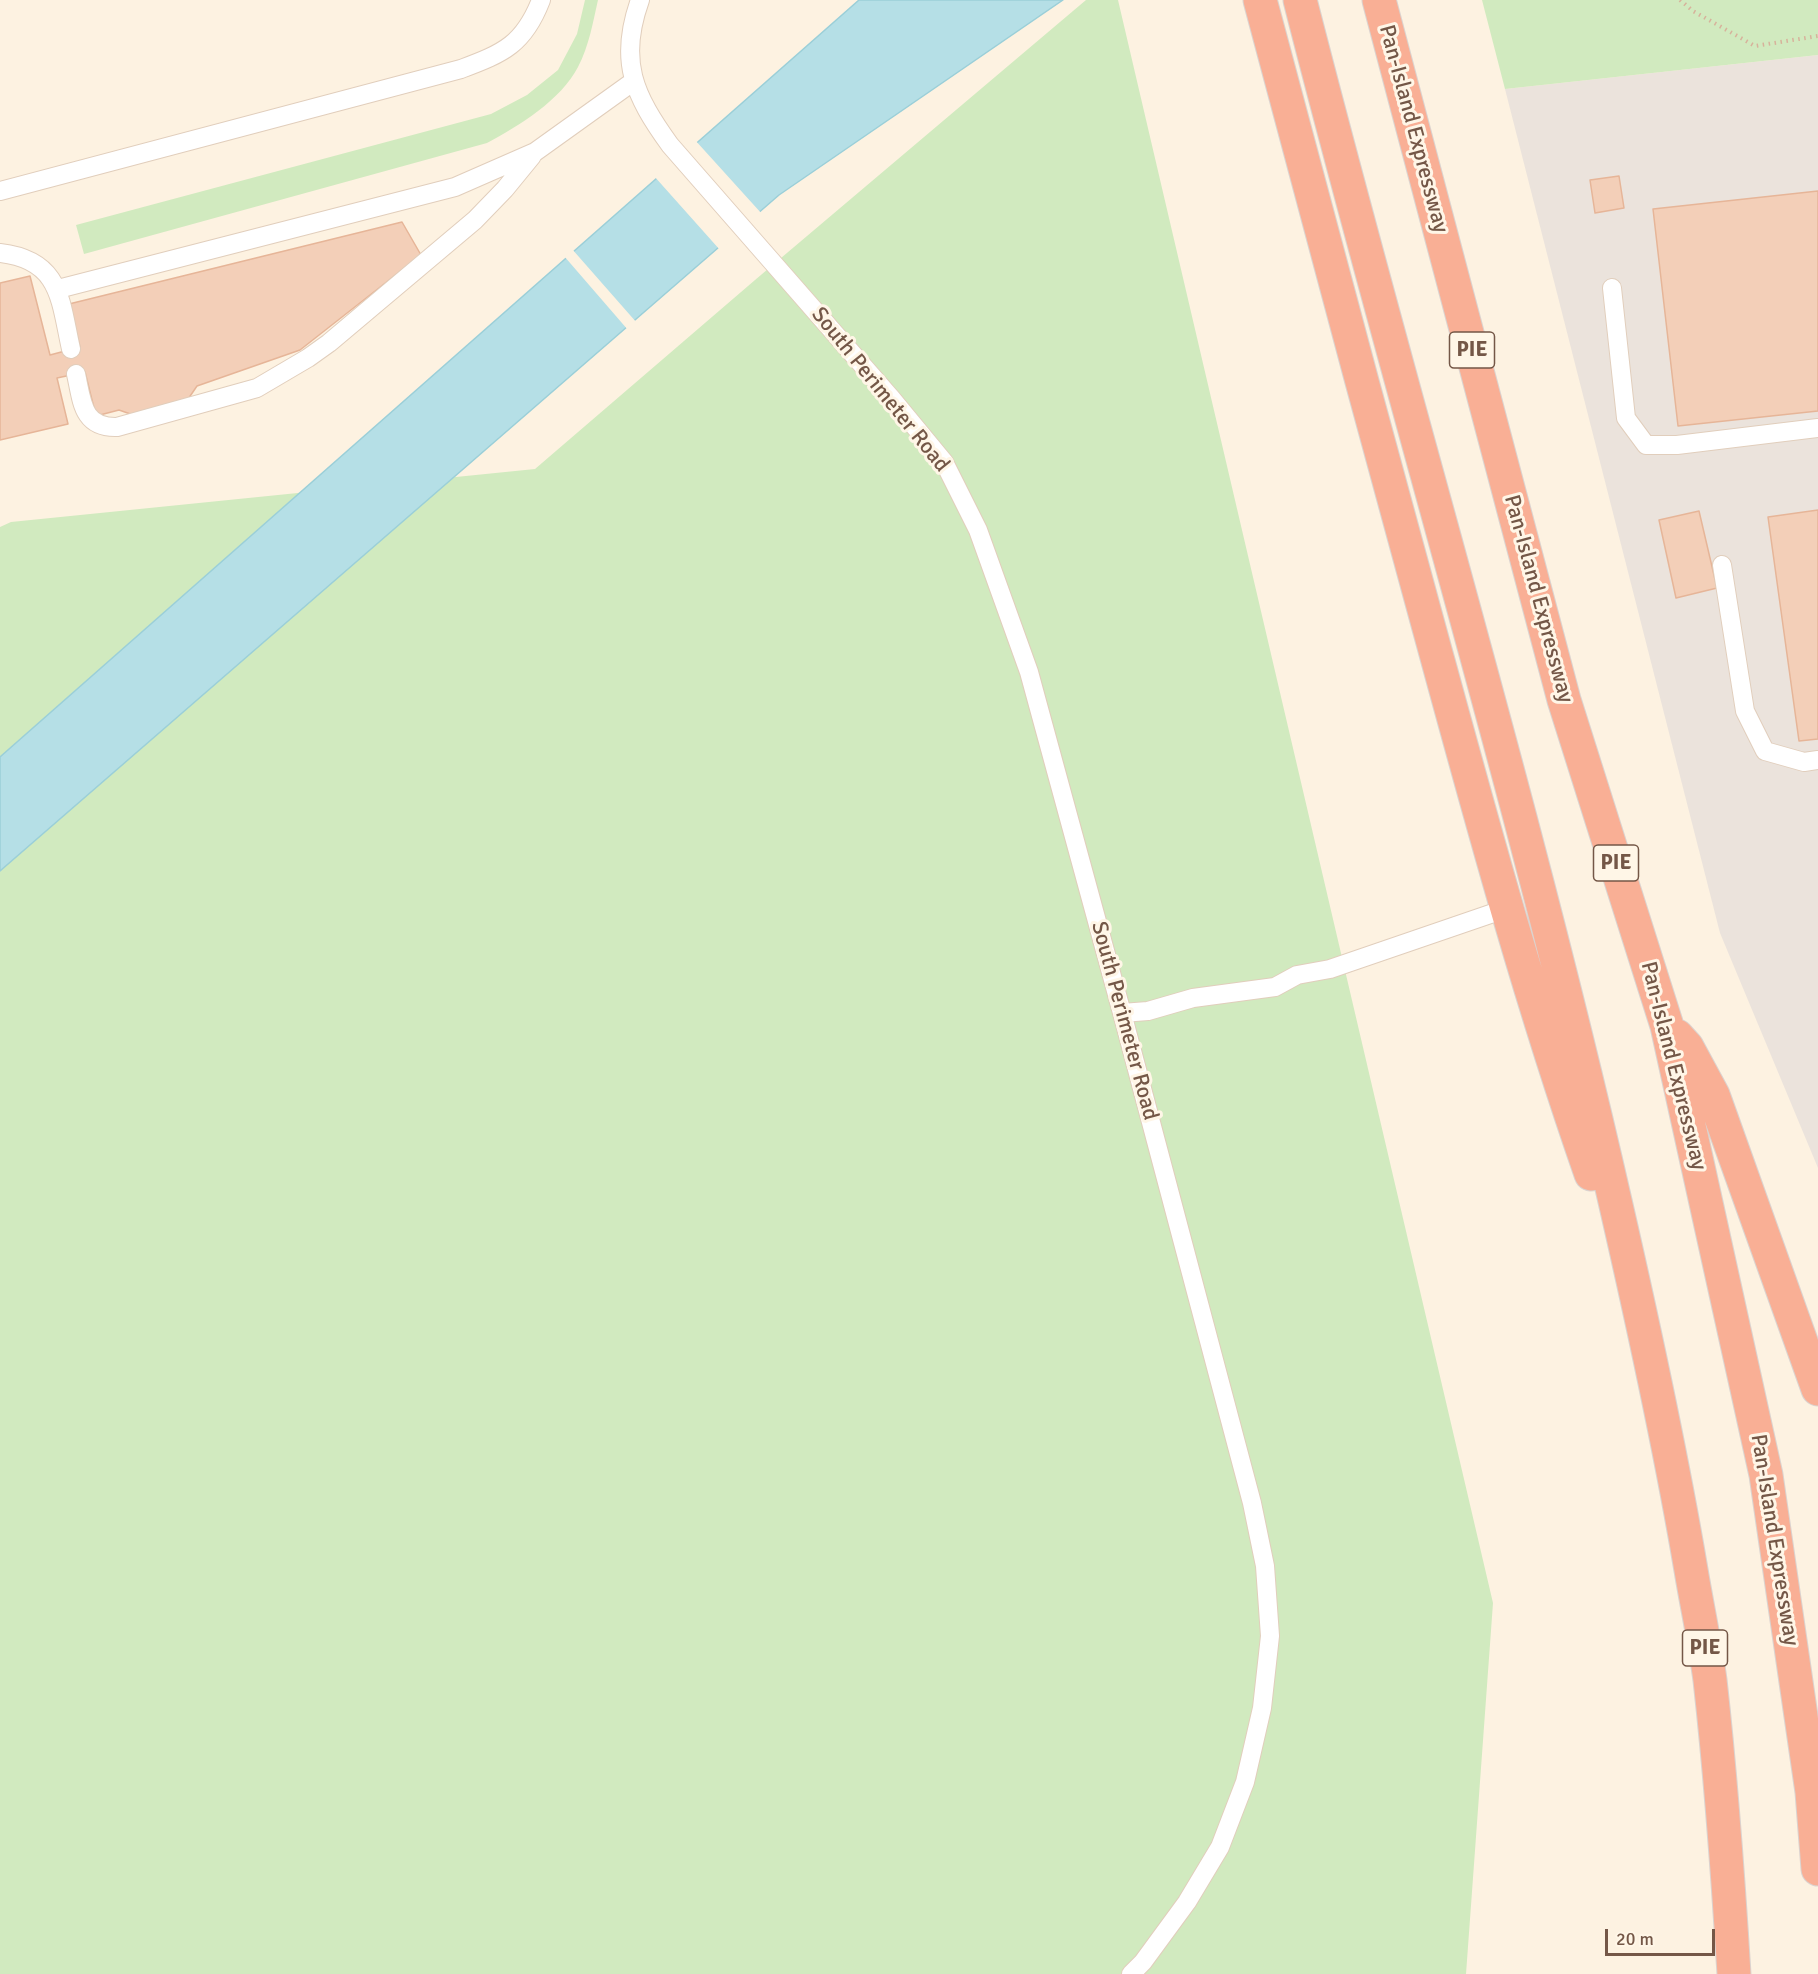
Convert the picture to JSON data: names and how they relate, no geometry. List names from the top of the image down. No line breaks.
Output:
{"streets":{"highway":["Pan-Island Expressway","PIE"],"lane":["South Perimeter Road"]},"scale_bar":"20 m"}
